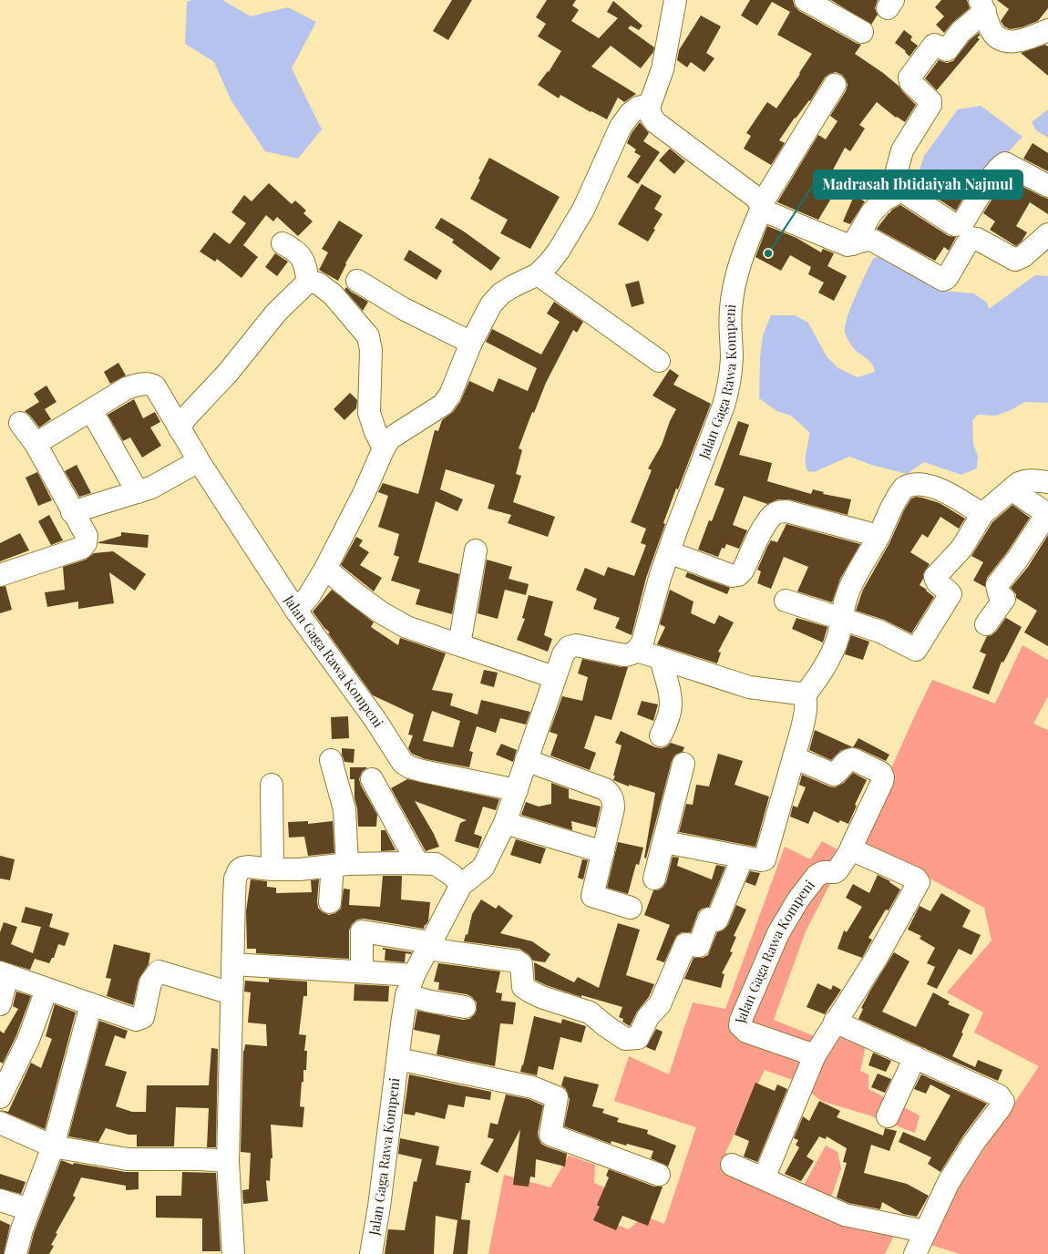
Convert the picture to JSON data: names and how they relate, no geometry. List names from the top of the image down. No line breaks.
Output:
{"streets":{"street":["Jalan Gaga Rawa Kompeni"]},"places":["Madrasah Ibtidaiyah Najmul"]}
